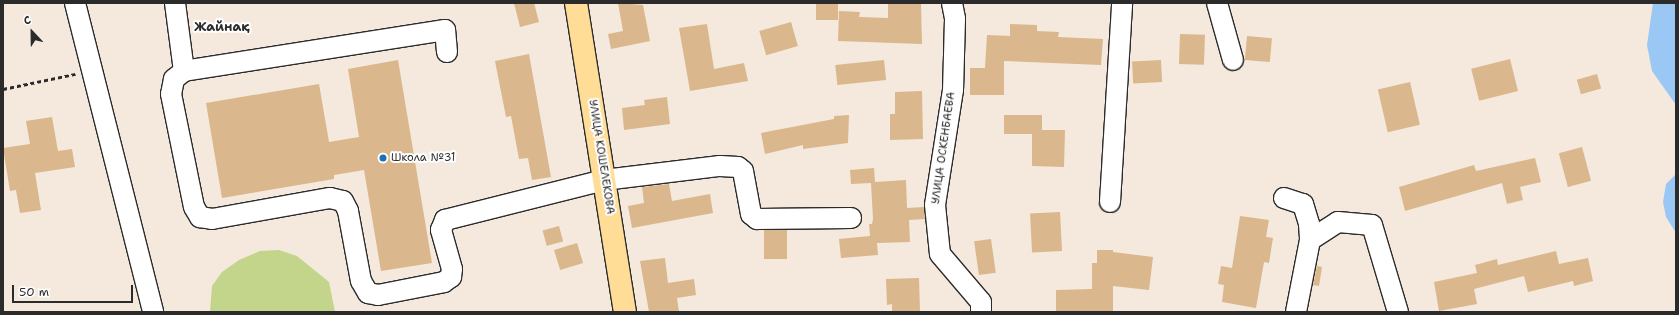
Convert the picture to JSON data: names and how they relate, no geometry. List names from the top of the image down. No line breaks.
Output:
{"streets":{"main road":["УЛИЦА КОШЕЛЕКОВА"],"street":["УЛИЦА ОСКЕНБАЕВА"]},"districts":["Жайнақ"],"places":["Школа №31"],"scale_bar":"50 m","north":"top"}
